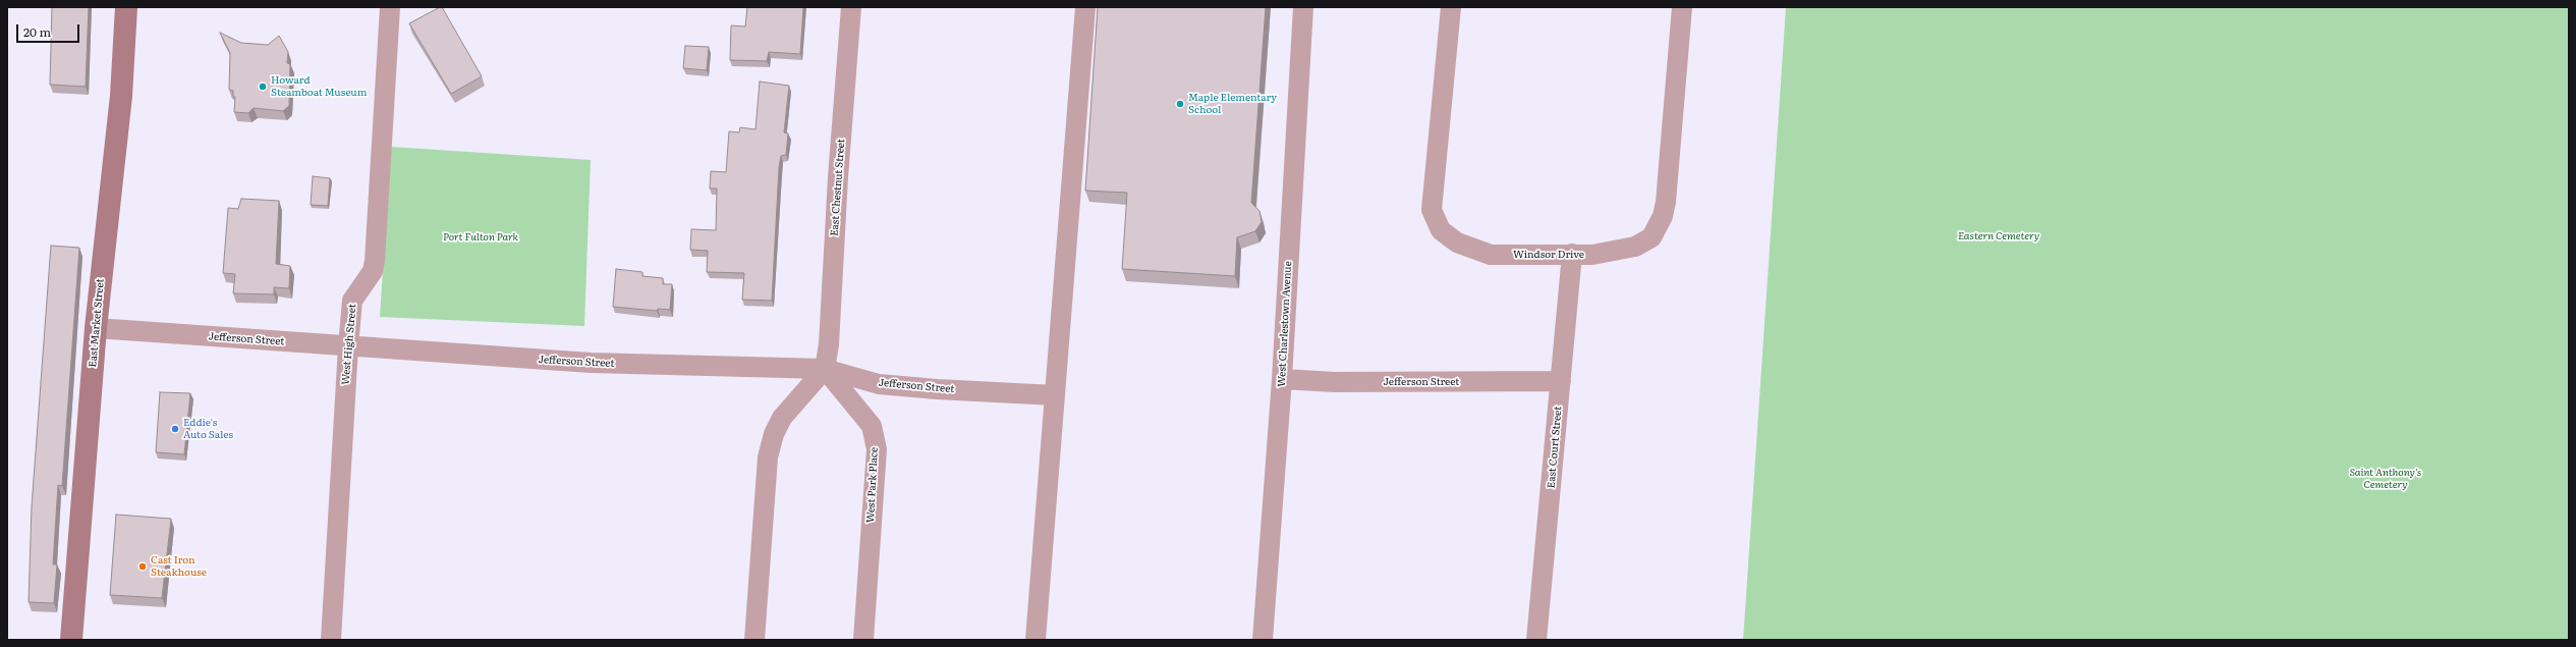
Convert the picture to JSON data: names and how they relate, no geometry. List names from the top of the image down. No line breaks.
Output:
{"streets":{"main road":["East Market Street"],"street":["East Chestnut Street","Windsor Drive","West Charlestown Avenue","Jefferson Street","West High Street","East Court Street","West Park Place"]},"crossings":[["East Chestnut Street","Jefferson Street"],["East Chestnut Street","West Park Place"],["Windsor Drive","East Court Street"],["East Market Street","Jefferson Street"],["West Charlestown Avenue","Jefferson Street"],["Jefferson Street","West High Street"],["Jefferson Street","East Court Street"],["Jefferson Street","West Park Place"]],"parks":["Eastern Cemetery","Port Fulton Park","Saint Anthony's Cemetery"],"places":["Howard Steamboat Museum","Maple Elementary School","Eddie's Auto Sales","Cast Iron Steakhouse"],"scale_bar":"20 m"}
